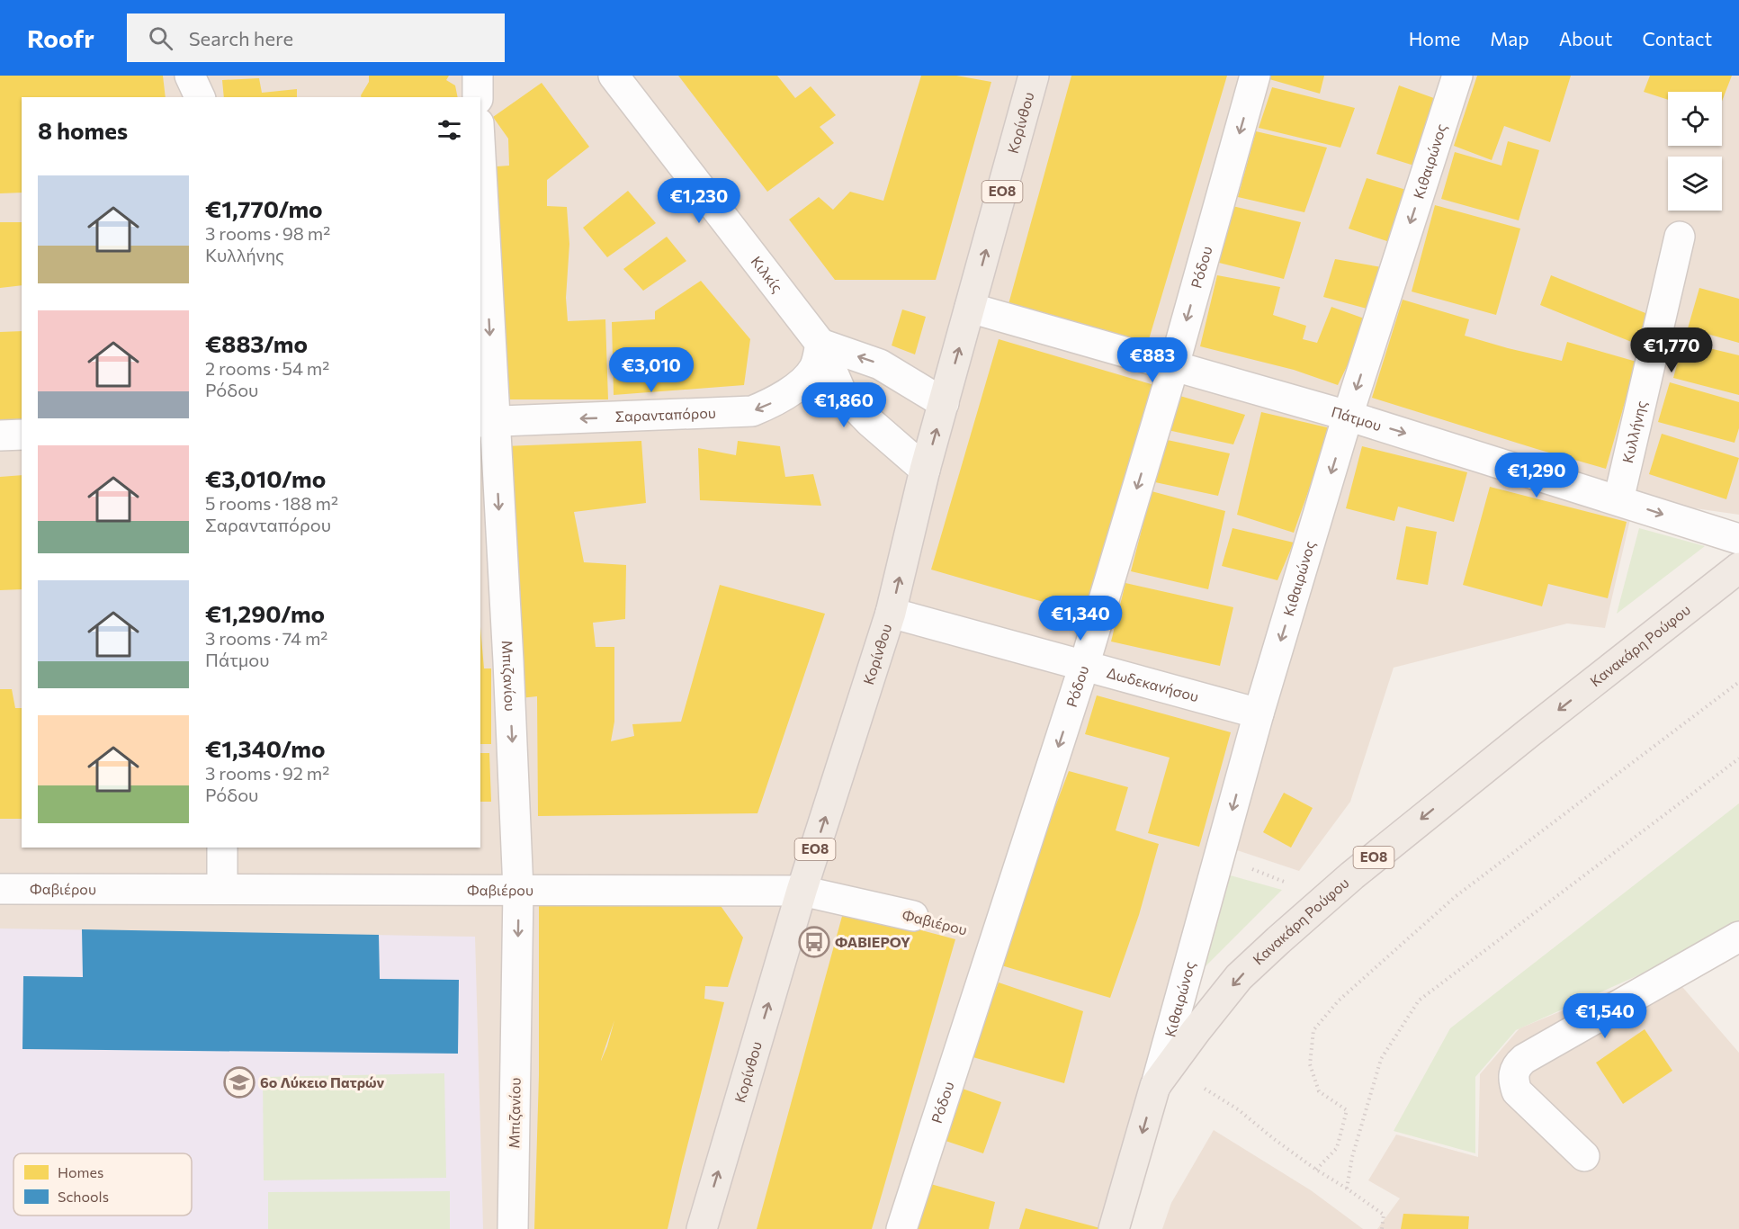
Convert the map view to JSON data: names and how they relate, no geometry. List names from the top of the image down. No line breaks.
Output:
{"streets":{"main road":["Κορίνθου","ΕΟ8","Κανακάρη Ρούφου"],"street":["Κιθαιρώνος","Ρόδου","Κιλκίς","Σαρανταπόρου","Πάτμου","Κυλλήνης","Μπιζανίου","Δωδεκανήσου","Φαβιέρου"]},"crossings":[["Κορίνθου","Κιλκίς"],["Κορίνθου","Πάτμου"],["Κορίνθου","Δωδεκανήσου"],["Κορίνθου","Φαβιέρου"],["Κιθαιρώνος","Πάτμου"],["Κιθαιρώνος","Κανακάρη Ρούφου"],["Κιθαιρώνος","Δωδεκανήσου"],["Ρόδου","Πάτμου"],["Ρόδου","Δωδεκανήσου"],["Κιλκίς","Σαρανταπόρου"],["Σαρανταπόρου","Μπιζανίου"],["Πάτμου","Κυλλήνης"],["Μπιζανίου","Φαβιέρου"]],"one_way":["Κορίνθου","Κιθαιρώνος","Ρόδου","Σαρανταπόρου","Πάτμου","Κανακάρη Ρούφου","Μπιζανίου"],"places":{"bus stop":["ΦΑΒΙΕΡΟΥ"],"school or university":["6ο Λύκειο Πατρών"]},"legend":["Homes","Schools"],"page":{"header":"Roofr","search":"Search here","nav":["Home","Map","About","Contact"],"heading":"8 homes","list":[{"name":"€1,770/mo","note":"3 rooms · 98 m² · Κυλλήνης"},{"name":"€883/mo","note":"2 rooms · 54 m² · Ρόδου"},{"name":"€3,010/mo","note":"5 rooms · 188 m² · Σαρανταπόρου"},{"name":"€1,290/mo","note":"3 rooms · 74 m² · Πάτμου"},{"name":"€1,340/mo","note":"3 rooms · 92 m² · Ρόδου"}],"price":["€1,230","€1,770","€883","€3,010","€1,860","€1,290","€1,340","€1,540"]}}
